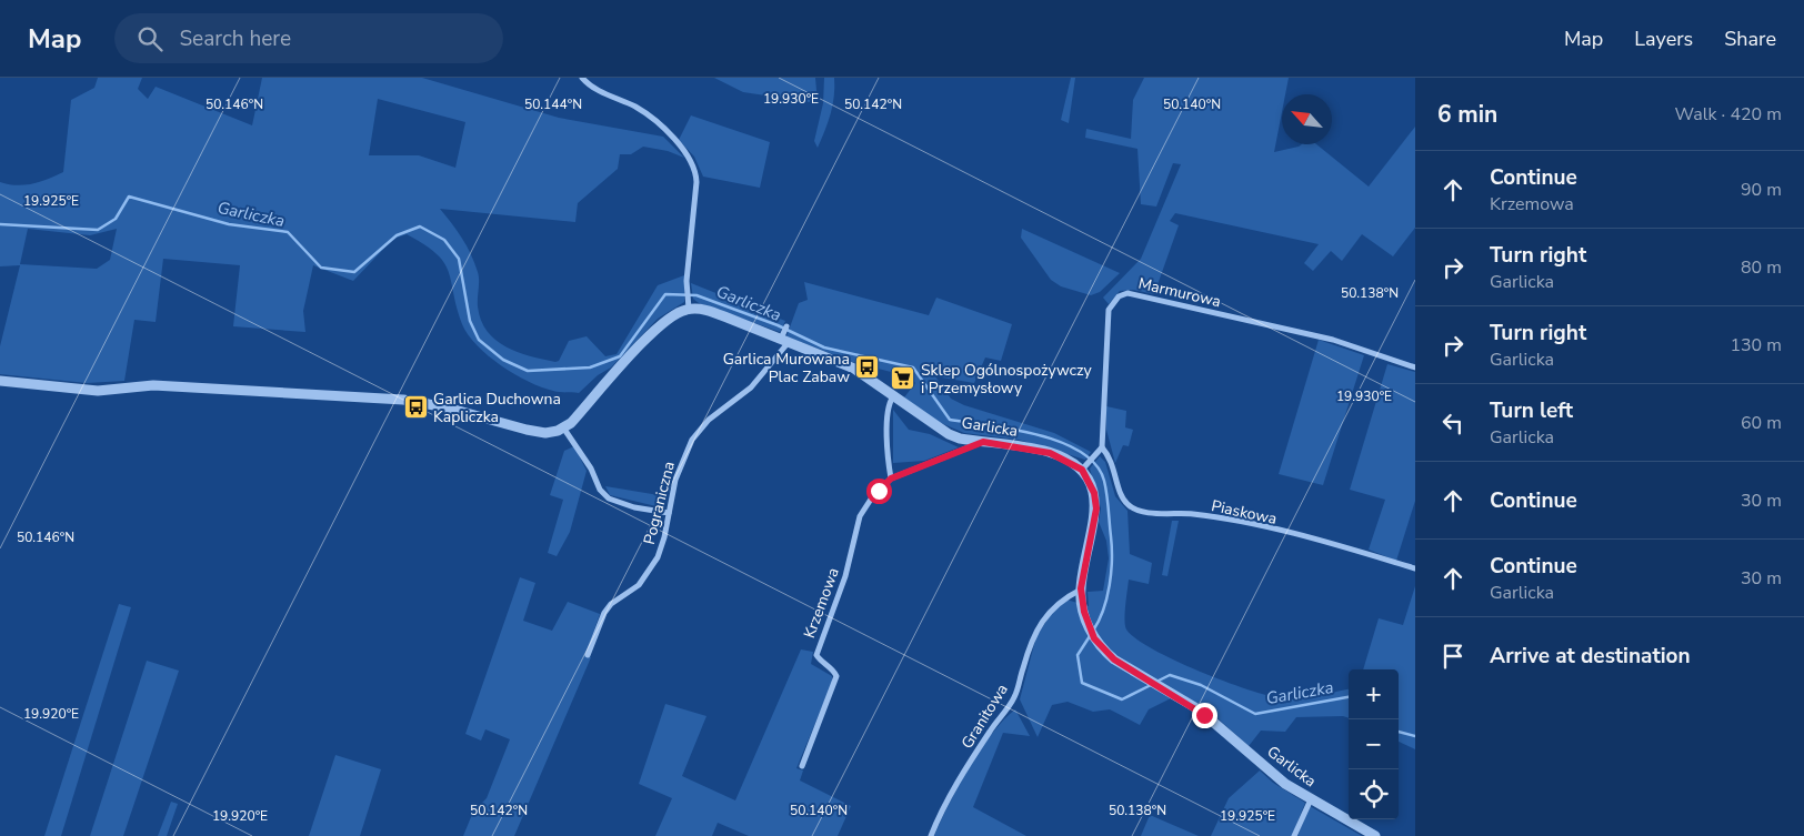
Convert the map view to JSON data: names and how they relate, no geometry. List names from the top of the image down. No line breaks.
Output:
{"streets":{"street":["Marmurowa","Garlicka","Pograniczna","Piaskowa","Krzemowa","Granitowa"]},"crossings":[["Marmurowa","Garlicka"],["Marmurowa","Piaskowa"],["Garlicka","Pograniczna"],["Garlicka","Krzemowa"],["Garlicka","Granitowa"]],"water":["Garliczka"],"places":{"bus stop":["Garlica Murowana Plac Zabaw","Garlica Duchowna Kapliczka"],"supermarket":["Sklep Ogólnospożywczy i Przemysłowy"]},"north":"top left","page":{"header":"Map","search":"Search here","nav":["Map","Layers","Share"],"heading":["6 min","Walk · 420 m"],"list":[["Continue","Krzemowa","90 m"],["Turn right","Garlicka","80 m"],["Turn right","Garlicka","130 m"],["Turn left","Garlicka","60 m"],["Continue","30 m"],["Continue","Garlicka","30 m"],"Arrive at destination"],"map_buttons":["+","−"]},"coordinates":["19.930°E","50.146°N","50.144°N","50.142°N","50.140°N","19.925°E","50.138°N","19.920°E"]}
